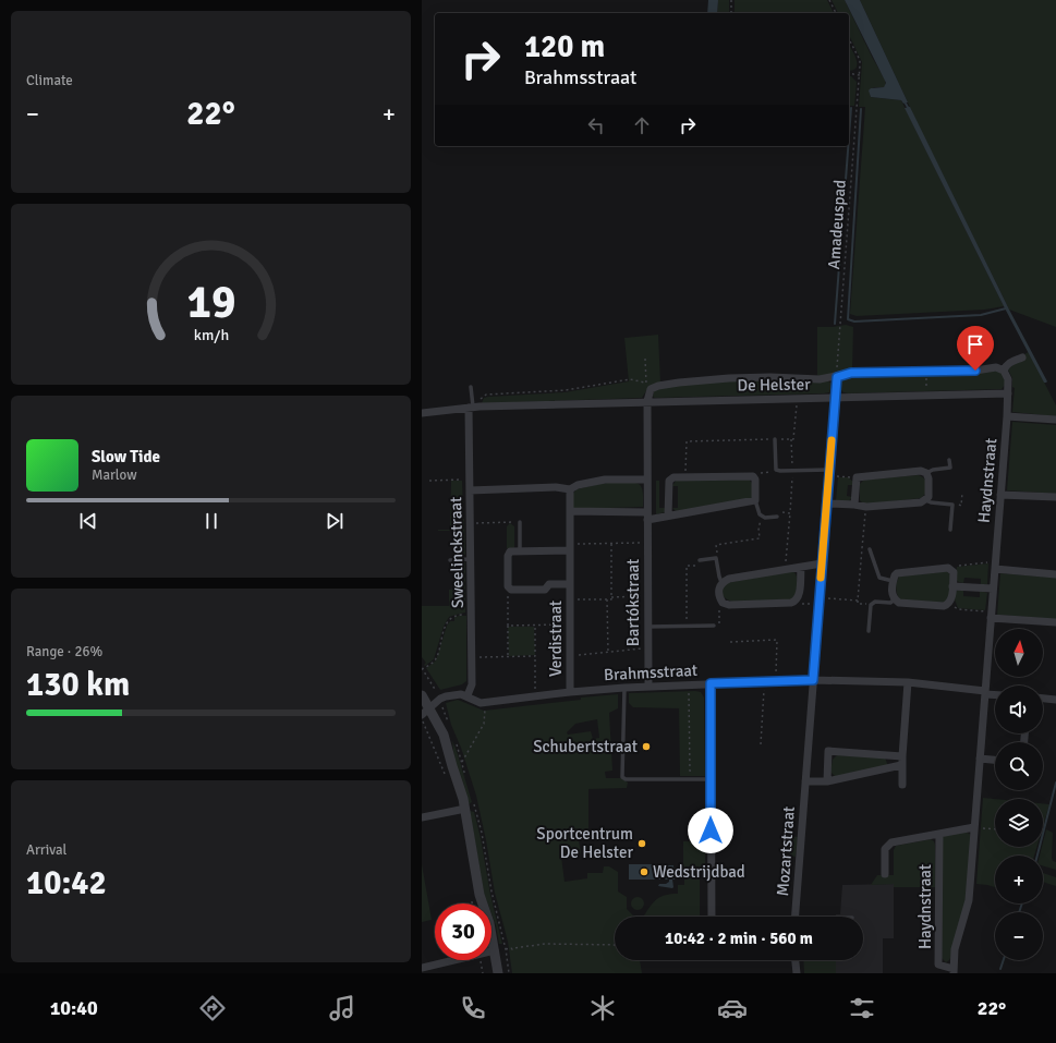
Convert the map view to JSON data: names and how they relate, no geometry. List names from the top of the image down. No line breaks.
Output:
{"streets":{"street":["De Helster","Haydnstraat","Sweelinckstraat","Bartókstraat","Verdistraat","Brahmsstraat","Mozartstraat"],"path":["Amadeuspad"]},"crossings":[["Amadeuspad","De Helster"],["Amadeuspad","Mozartstraat"],["De Helster","Haydnstraat"],["De Helster","Sweelinckstraat"],["De Helster","Bartókstraat"],["De Helster","Mozartstraat"],["Haydnstraat","Brahmsstraat"],["Bartókstraat","Brahmsstraat"],["Verdistraat","Brahmsstraat"],["Brahmsstraat","Mozartstraat"]],"places":["Schubertstraat","Sportcentrum De Helster","Wedstrijdbad"],"north":"top","page":{"tile":["Climate",["Range · 26%","130 km"],["Arrival","10:42"]],"turn":["120 m","Brahmsstraat"],"heat":["−","22°","+"],"song":["Slow Tide","Marlow"],"map_buttons":["+","−"],"limit":"30","trip":"10:42 · 2 min · 560 m","tabs":["10:40","22°"],"gauge":["19","km/h"]}}
